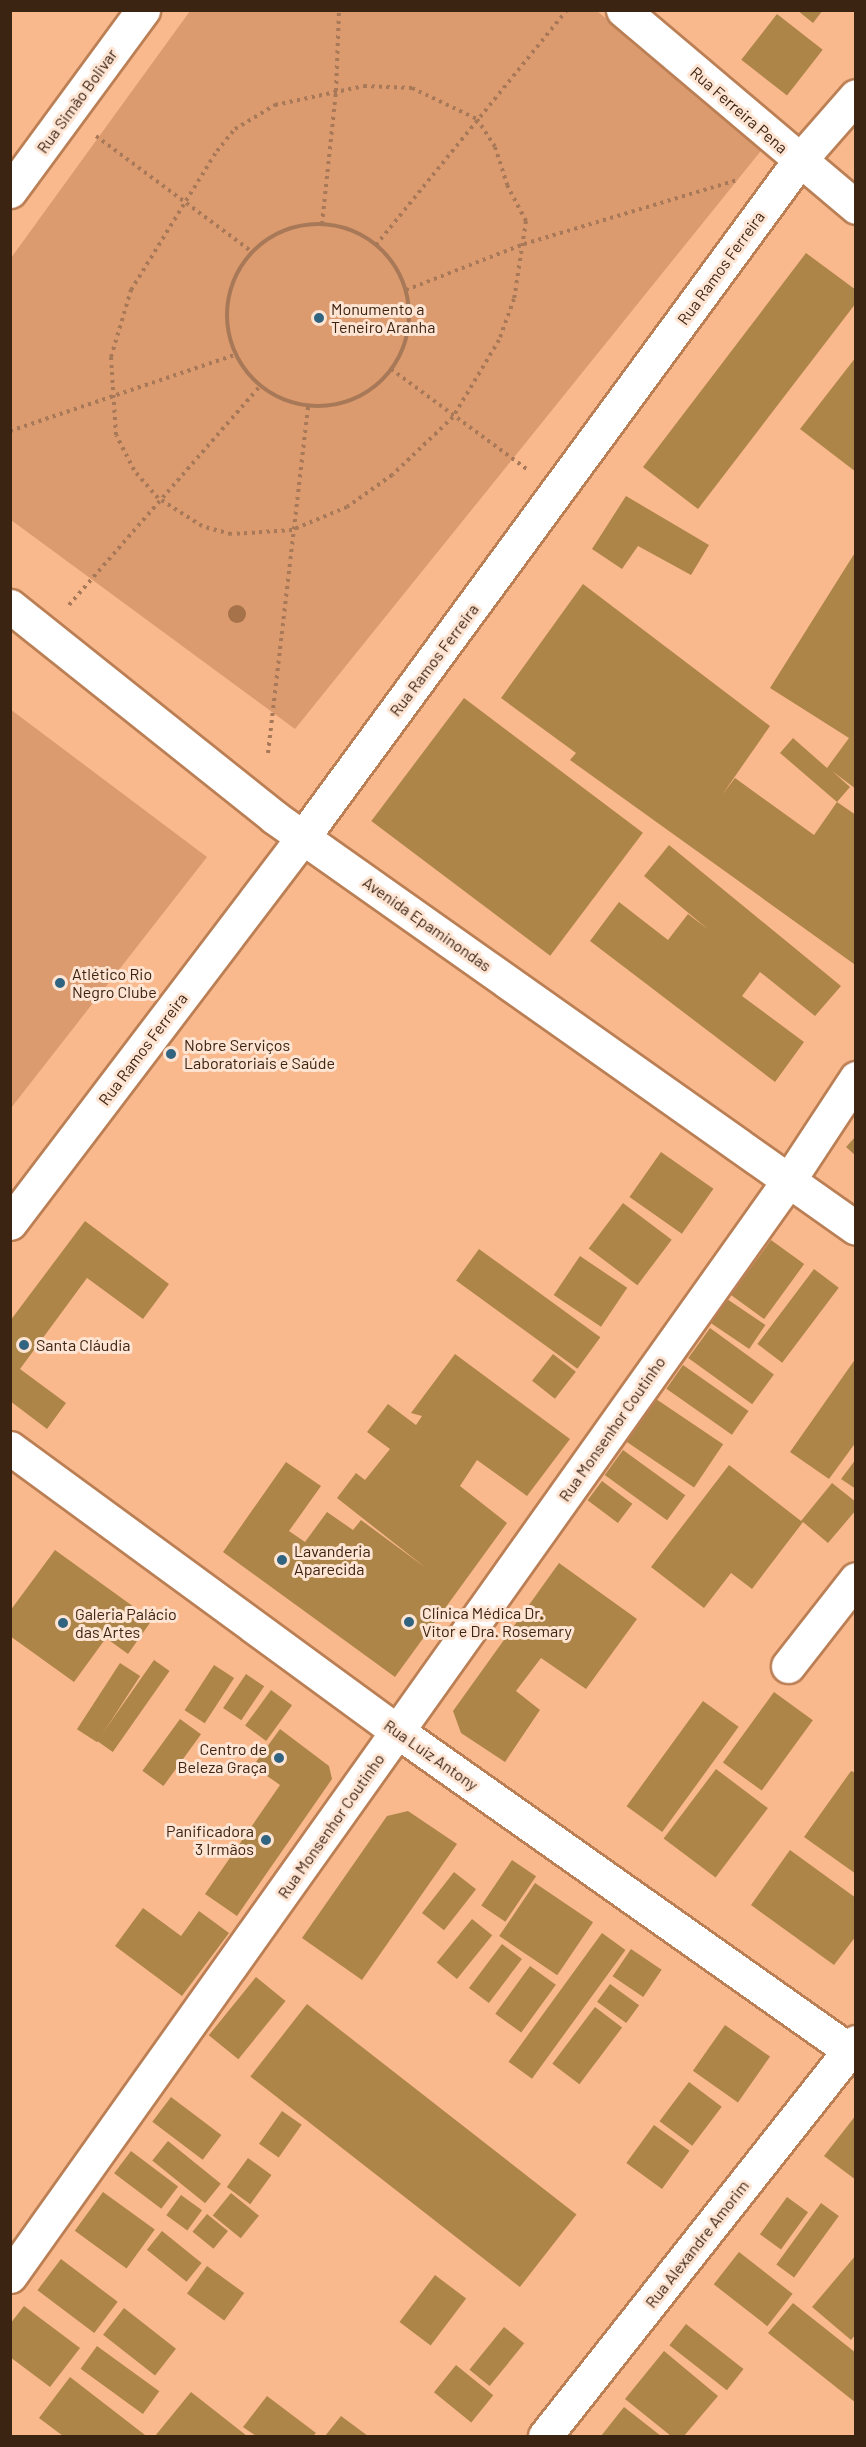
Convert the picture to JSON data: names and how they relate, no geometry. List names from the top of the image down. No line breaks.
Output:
{"streets":{"street":["Rua Simão Bolivar","Rua Ferreira Pena","Rua Ramos Ferreira","Avenida Epaminondas","Rua Monsenhor Coutinho","Rua Luiz Antony","Rua Alexandre Amorim"]},"crossings":[["Rua Ferreira Pena","Rua Ramos Ferreira"],["Rua Ramos Ferreira","Avenida Epaminondas"],["Avenida Epaminondas","Rua Monsenhor Coutinho"],["Rua Monsenhor Coutinho","Rua Luiz Antony"],["Rua Luiz Antony","Rua Alexandre Amorim"]],"places":["Monumento a Teneiro Aranha","Atlético Rio Negro Clube","Nobre Serviços Laboratoriais e Saúde","Santa Cláudia","Lavanderia Aparecida","Clinica Médica Dr. Vitor e Dra. Rosemary","Galeria Palácio das Artes","Centro de Beleza Graça","Panificadora 3 Irmãos"]}
